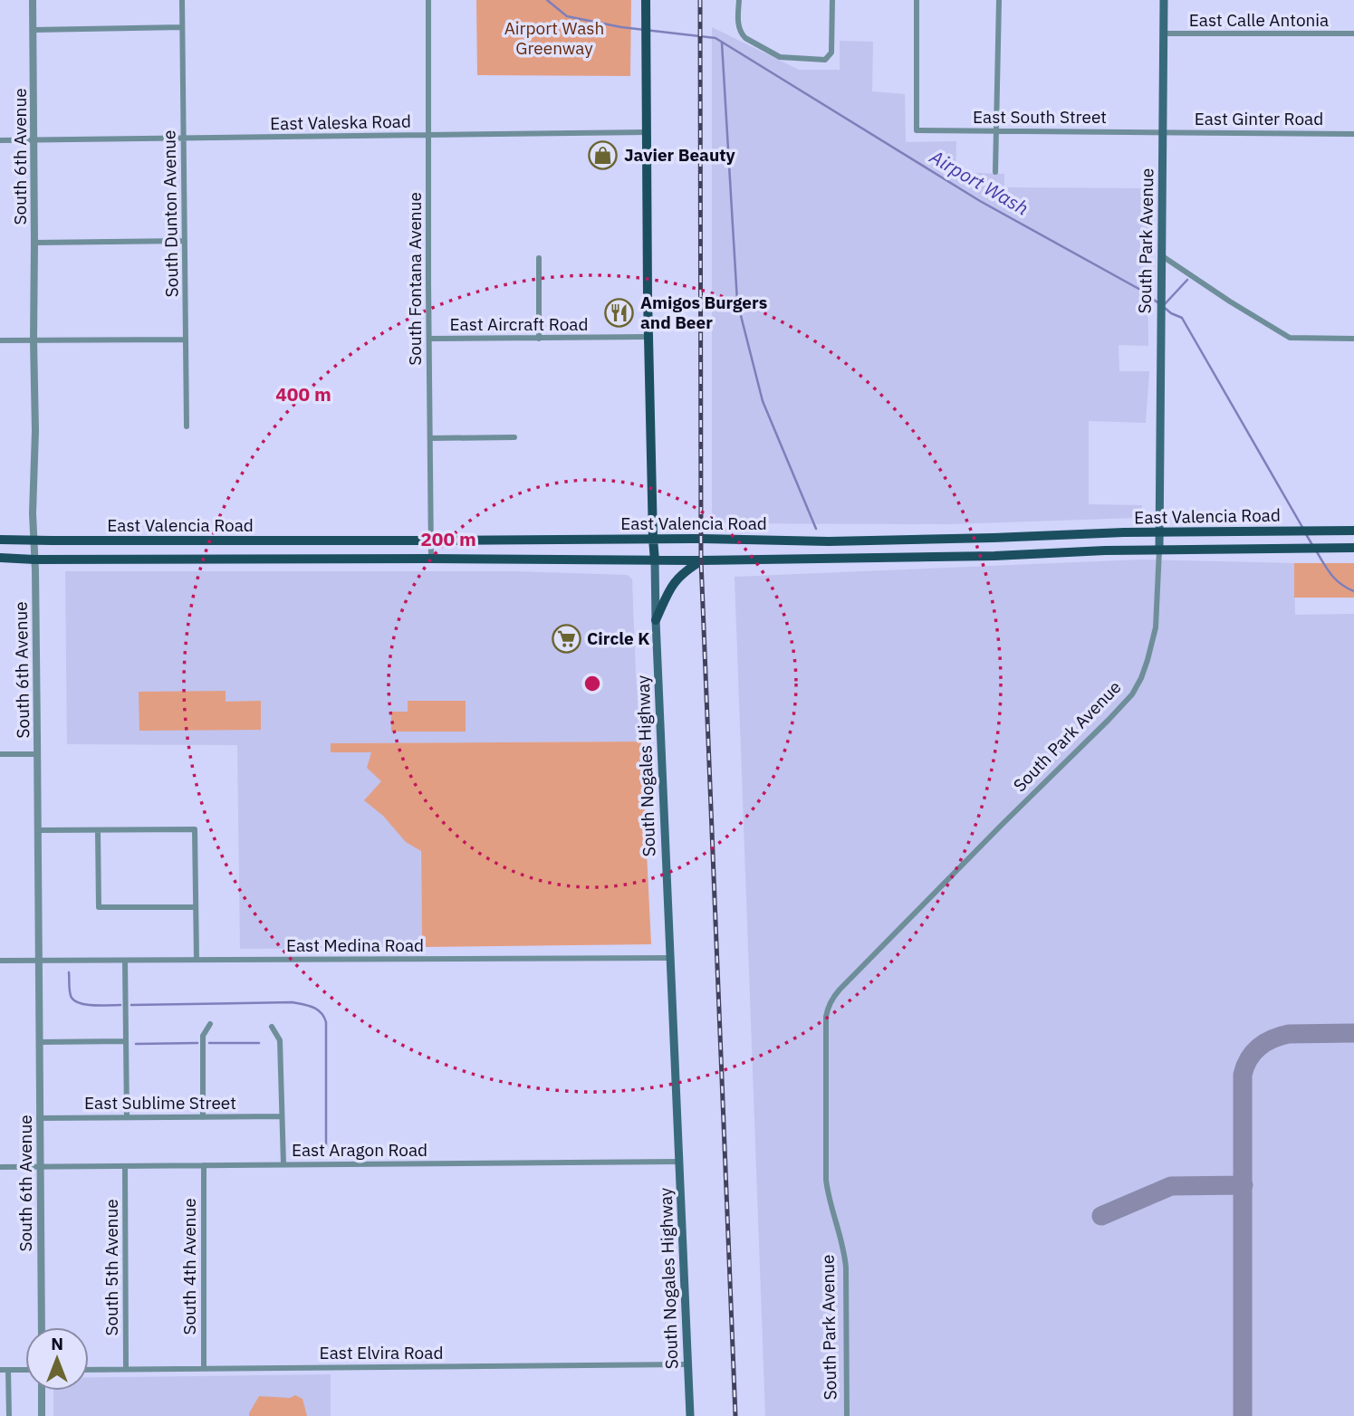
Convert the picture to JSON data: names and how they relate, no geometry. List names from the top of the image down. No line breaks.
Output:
{"streets":{"main road":["South Park Avenue","East Valencia Road","South Nogales Highway"],"street":["East Calle Antonia","East South Street","East Ginter Road","East Valeska Road","South 6th Avenue","South Dunton Avenue","South Fontana Avenue","East Aircraft Road","East Medina Road","East Sublime Street","East Aragon Road","South 4th Avenue","South 5th Avenue","East Elvira Road"]},"crossings":[["East Calle Antonia","South Park Avenue"],["East South Street","East Ginter Road"],["East South Street","South Park Avenue"],["East Ginter Road","South Park Avenue"],["East Valeska Road","South 6th Avenue"],["East Valeska Road","South Dunton Avenue"],["East Valeska Road","South Fontana Avenue"],["East Valeska Road","South Nogales Highway"],["South 6th Avenue","East Valencia Road"],["South 6th Avenue","East Medina Road"],["South 6th Avenue","East Sublime Street"],["South 6th Avenue","East Aragon Road"],["South Park Avenue","East Valencia Road"],["South Fontana Avenue","East Aircraft Road"],["South Fontana Avenue","East Valencia Road"],["East Aircraft Road","South Nogales Highway"],["East Valencia Road","South Nogales Highway"],["South Nogales Highway","East Medina Road"],["South Nogales Highway","East Aragon Road"],["South Nogales Highway","East Elvira Road"],["East Aragon Road","South 4th Avenue"],["East Aragon Road","South 5th Avenue"],["South 4th Avenue","East Elvira Road"],["South 5th Avenue","East Elvira Road"]],"water":["Airport Wash"],"parks":["Airport Wash Greenway"],"places":{"shop":["Javier Beauty"],"restaurant":["Amigos Burgers and Beer"],"supermarket":["Circle K"]},"north":"top","rings":["400 m","200 m"]}
